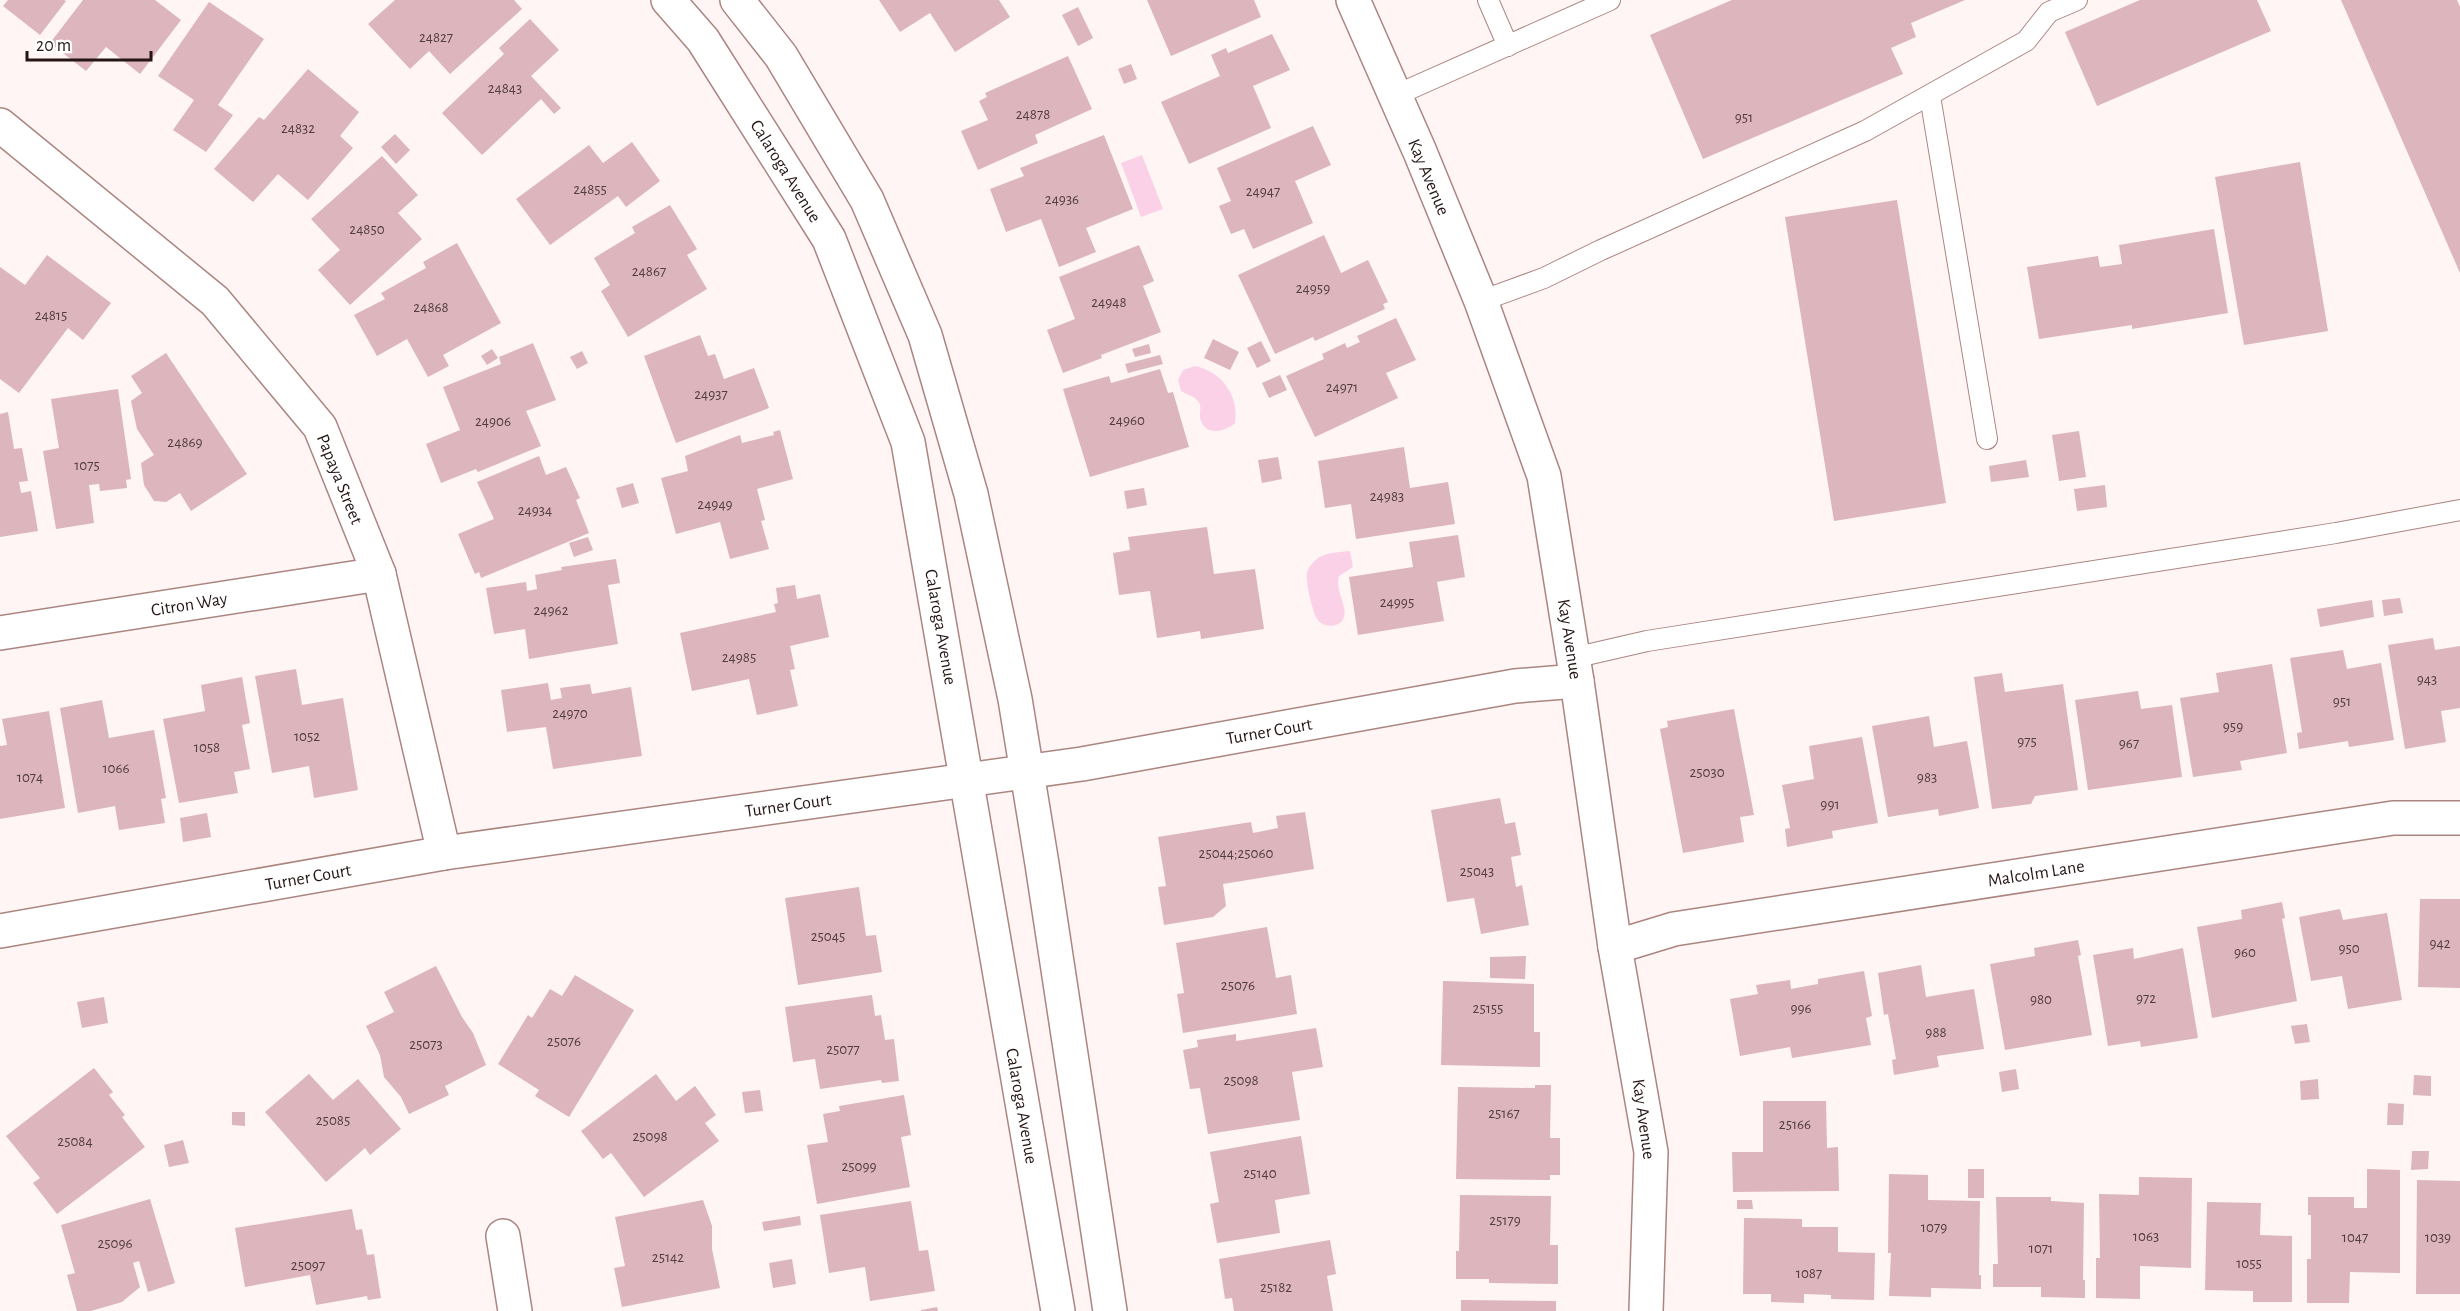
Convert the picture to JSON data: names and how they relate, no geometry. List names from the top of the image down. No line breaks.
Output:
{"streets":{"street":["Calaroga Avenue","Kay Avenue","Papaya Street","Citron Way","Turner Court","Malcolm Lane"]},"crossings":[["Calaroga Avenue","Turner Court"],["Kay Avenue","Turner Court"],["Kay Avenue","Malcolm Lane"],["Papaya Street","Citron Way"],["Papaya Street","Turner Court"]],"house_numbers":["24827","24843","24878","951","24832","24855","24947","24936","24850","24867","24959","24948","24868","24815","24971","24937","24960","24906","24869","1075","24983","24949","24934","24995","24962","24985","943","951","24970","959","1052","975","967","1058","1066","25030","1074","983","991","25044;25060","25043","25045","942","950","960","25076","972","980","25155","996","988","25076","25073","25077","25098","25167","25085","25166","25098","25084","25099","25140","25179","1079","1063","1047","1039","25096","1071","25142","1055","25097","1087","25182"],"scale_bar":"20 m"}
